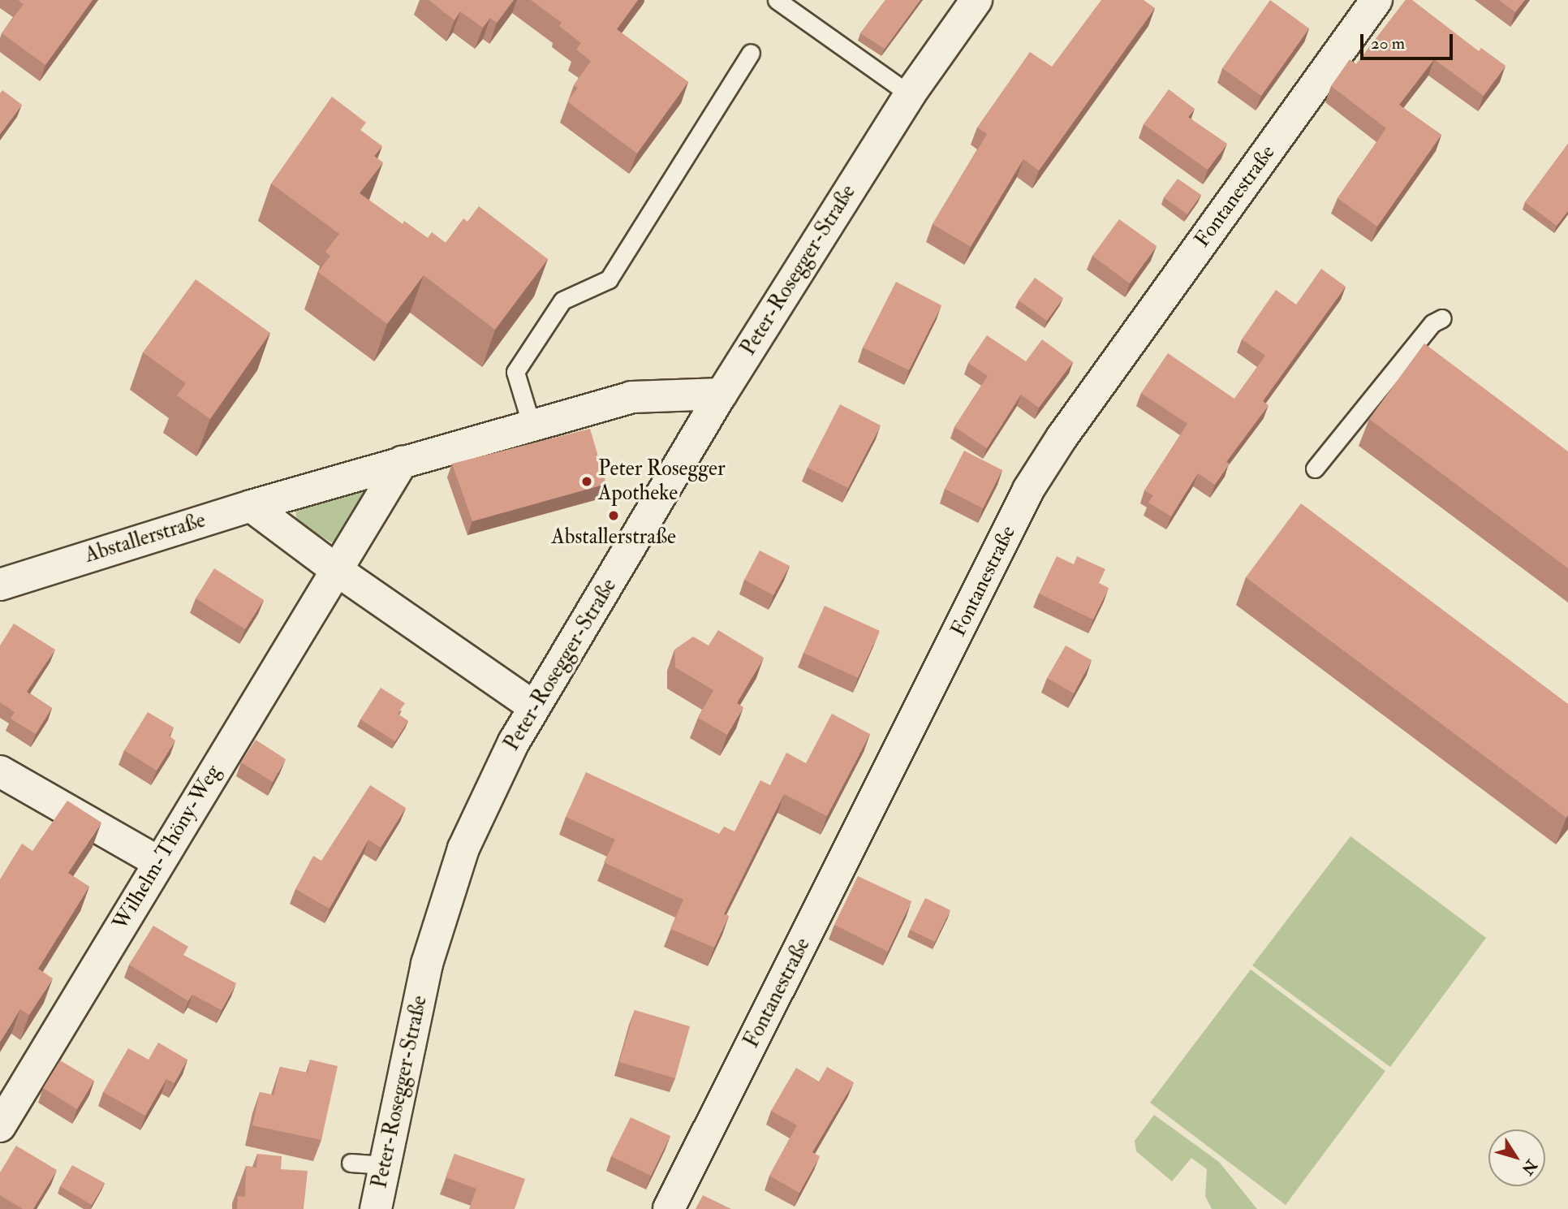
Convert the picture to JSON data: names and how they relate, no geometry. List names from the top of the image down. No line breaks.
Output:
{"streets":{"street":["Fontanestraße","Peter-Rosegger-Straße","Abstallerstraße","Wilhelm-Thöny-Weg"]},"crossings":[["Peter-Rosegger-Straße","Abstallerstraße"],["Abstallerstraße","Wilhelm-Thöny-Weg"]],"places":["Peter Rosegger Apotheke","Abstallerstraße"],"scale_bar":"20 m","north":"bottom right"}
